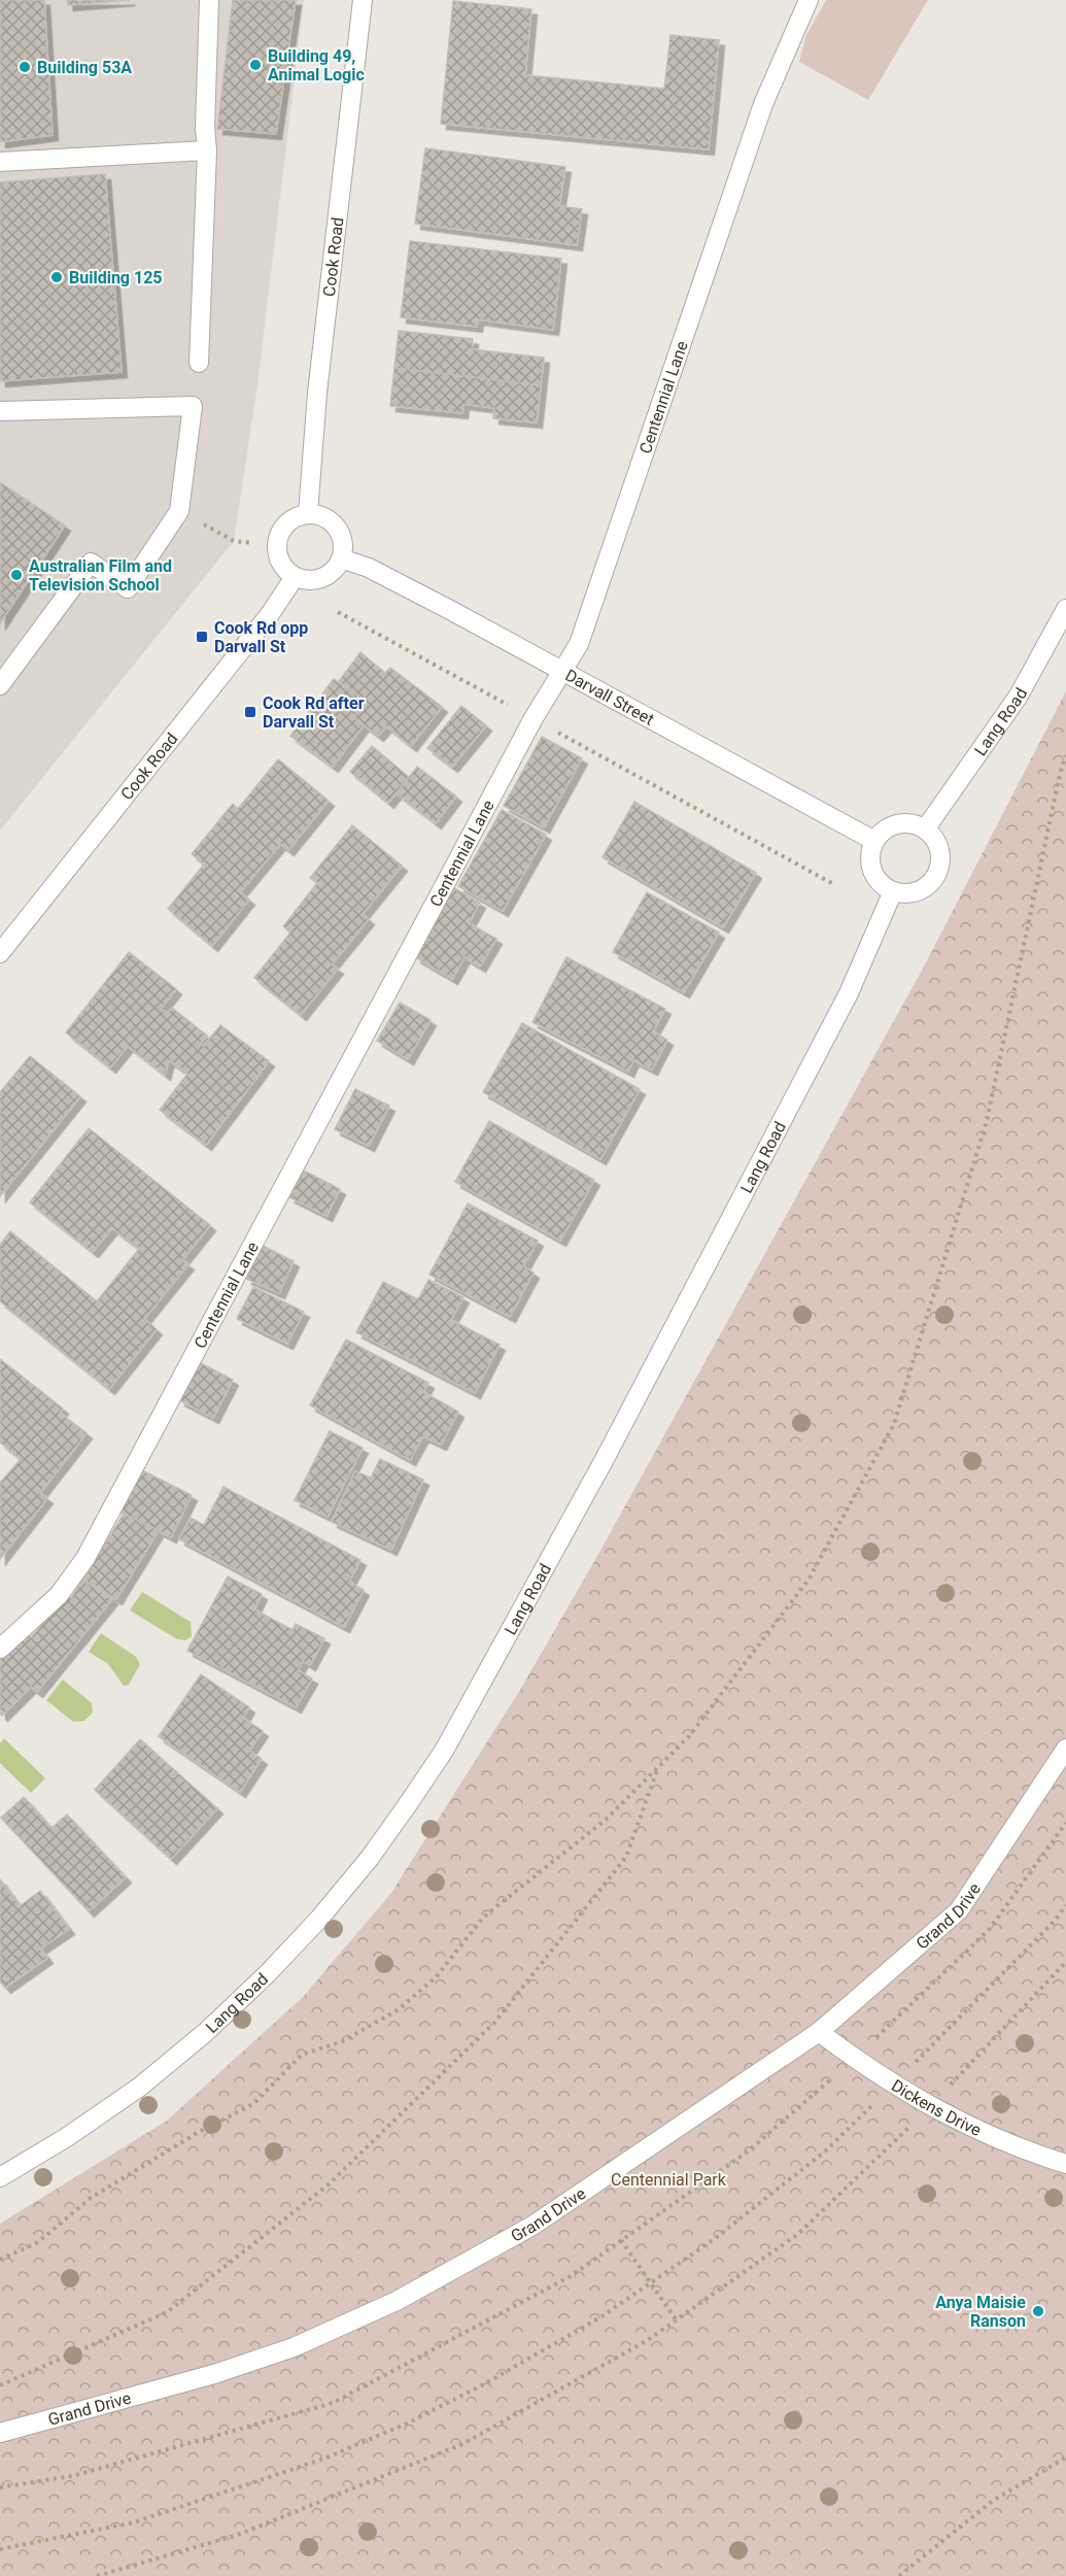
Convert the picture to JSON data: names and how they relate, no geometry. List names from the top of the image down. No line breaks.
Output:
{"streets":{"street":["Cook Road","Centennial Lane","Darvall Street","Lang Road","Grand Drive","Dickens Drive"]},"crossings":[["Cook Road","Darvall Street"],["Centennial Lane","Darvall Street"],["Darvall Street","Lang Road"],["Grand Drive","Dickens Drive"]],"parks":["Centennial Park"],"places":{"other":["Building 49, Animal Logic","Building 53A","Building 125","Australian Film and Television School","Anya Maisie Ranson"],"transit":["Cook Rd opp Darvall St","Cook Rd after Darvall St"]}}
